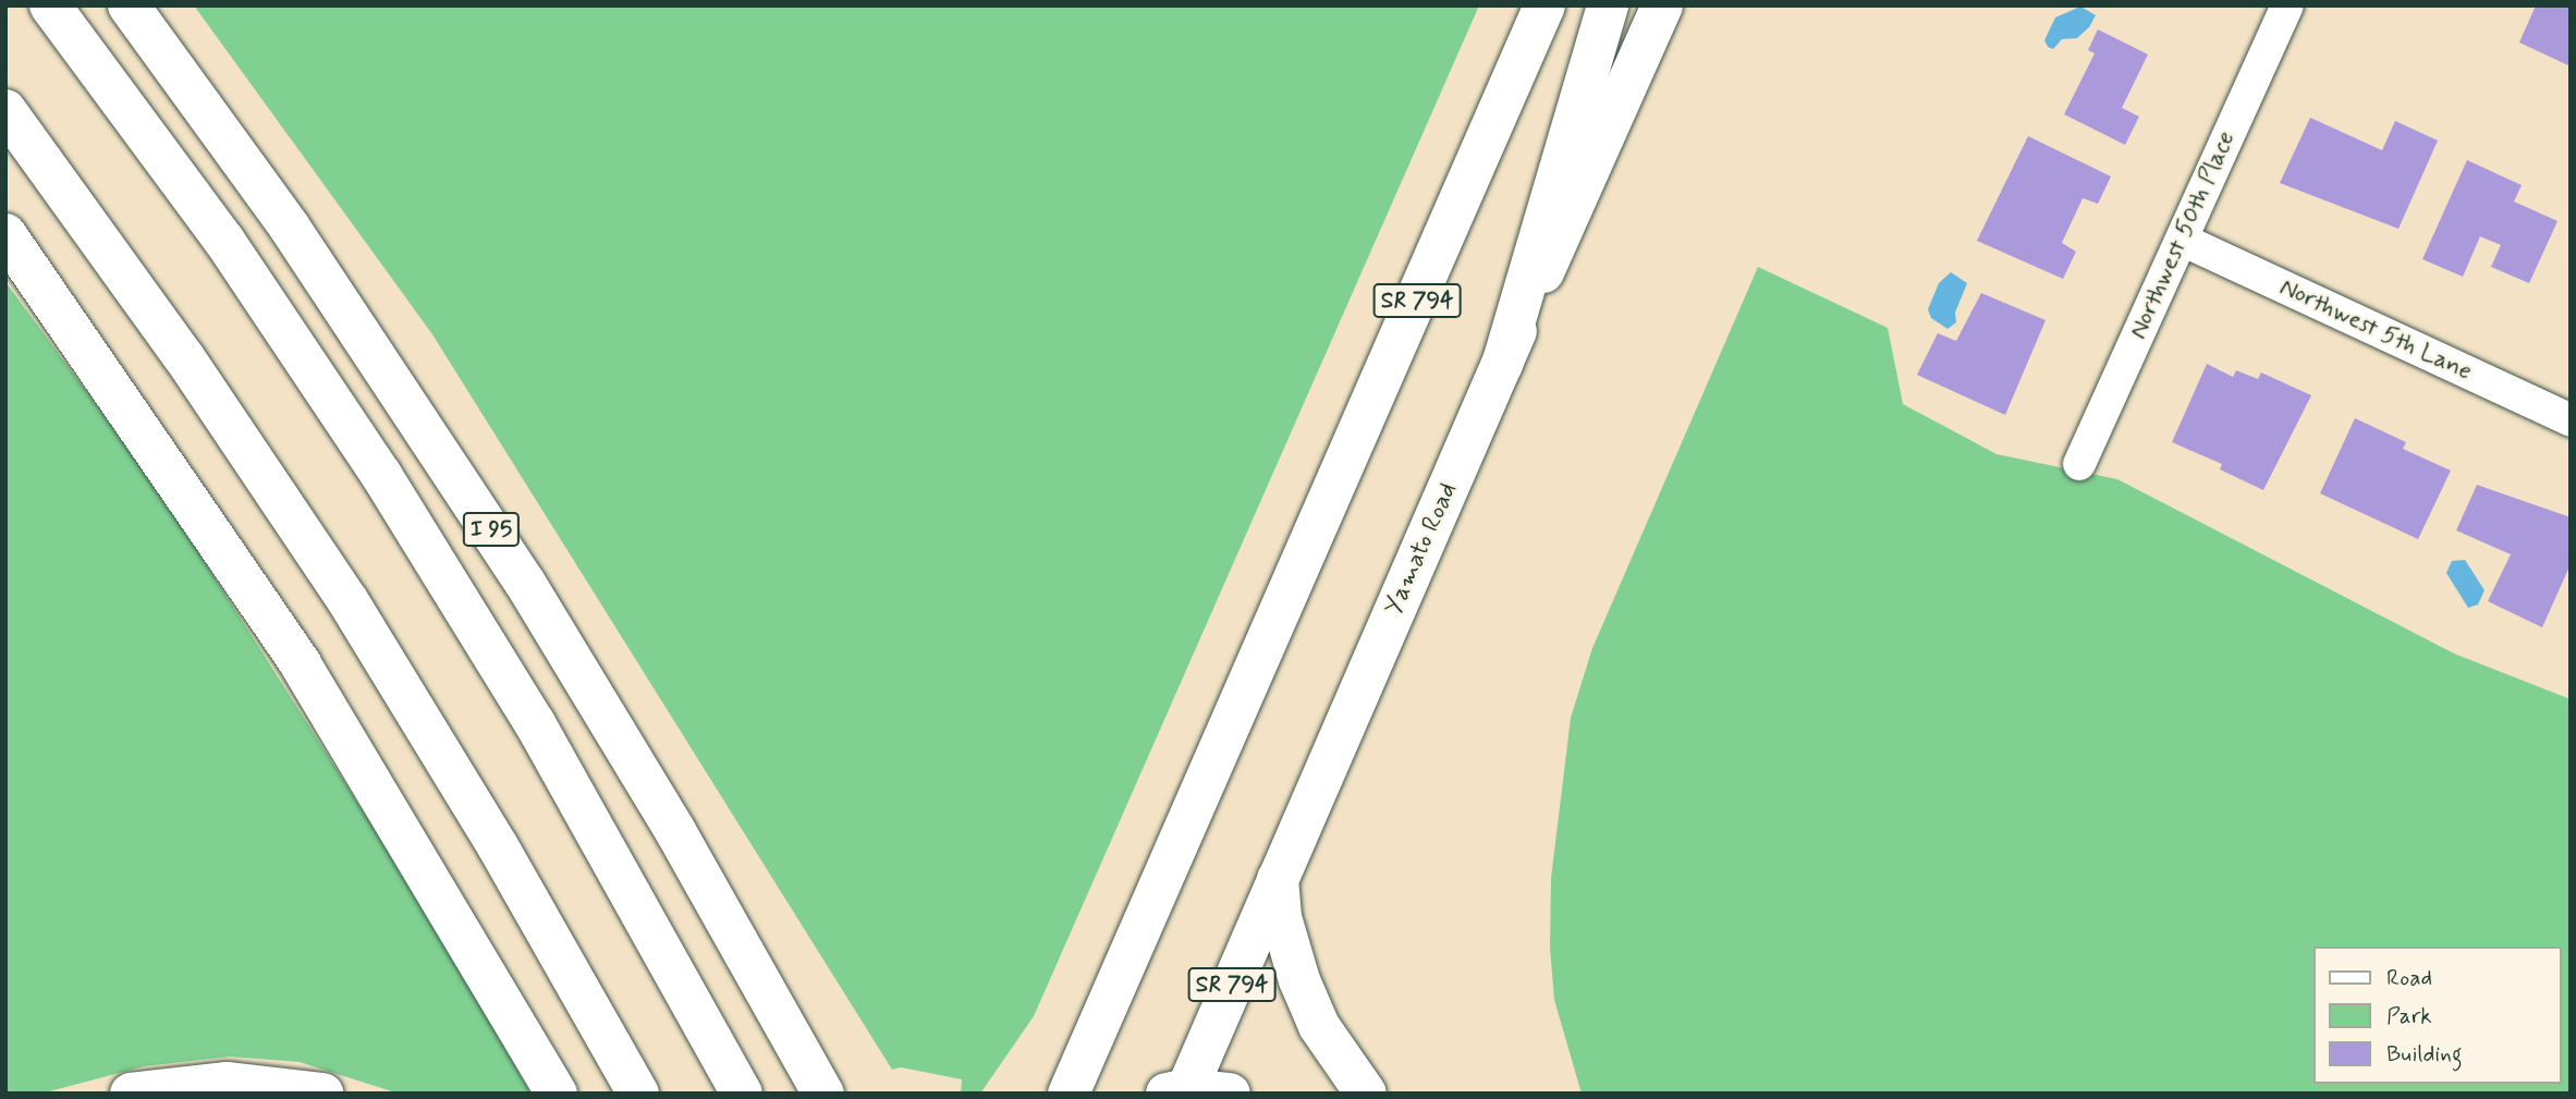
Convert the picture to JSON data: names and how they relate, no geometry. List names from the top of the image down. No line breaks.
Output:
{"streets":{"main road":["SR 794","I 95","Yamato Road"],"street":["Northwest 50th Place","Northwest 5th Lane"]},"crossings":[["Northwest 50th Place","Northwest 5th Lane"]],"legend":["Road","Park","Building"]}
